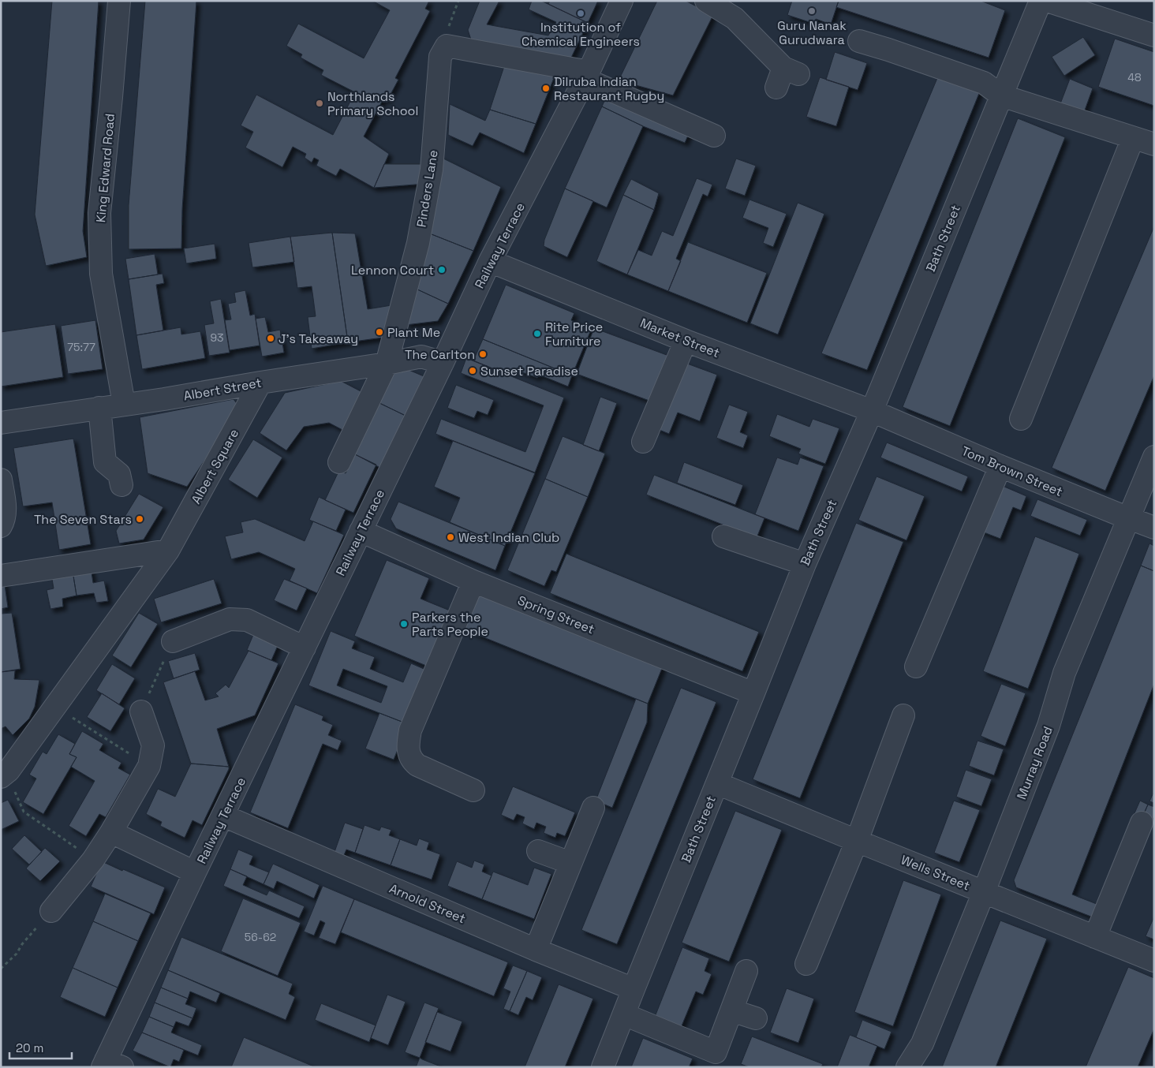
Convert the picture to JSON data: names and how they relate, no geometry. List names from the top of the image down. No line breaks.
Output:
{"streets":{"street":["King Edward Road","Pinders Lane","Bath Street","Railway Terrace","Market Street","Albert Street","Albert Square","Tom Brown Street","Spring Street","Murray Road","Wells Street","Arnold Street"]},"crossings":[["King Edward Road","Albert Street"],["Pinders Lane","Railway Terrace"],["Pinders Lane","Albert Street"],["Bath Street","Market Street"],["Bath Street","Tom Brown Street"],["Bath Street","Spring Street"],["Bath Street","Wells Street"],["Bath Street","Arnold Street"],["Railway Terrace","Market Street"],["Railway Terrace","Albert Street"],["Railway Terrace","Spring Street"],["Railway Terrace","Arnold Street"],["Market Street","Tom Brown Street"],["Albert Street","Albert Square"],["Tom Brown Street","Murray Road"],["Murray Road","Wells Street"]],"places":["Guru Nanak Gurudwara","Institution of Chemical Engineers","Dilruba Indian Restaurant Rugby","Northlands Primary School","Lennon Court","Plant Me","Rite Price Furniture","J's Takeaway","The Carlton","Sunset Paradise","The Seven Stars","West Indian Club","Parkers the Parts People"],"house_numbers":["48","93","75:77","56-62"],"scale_bar":"20 m"}
